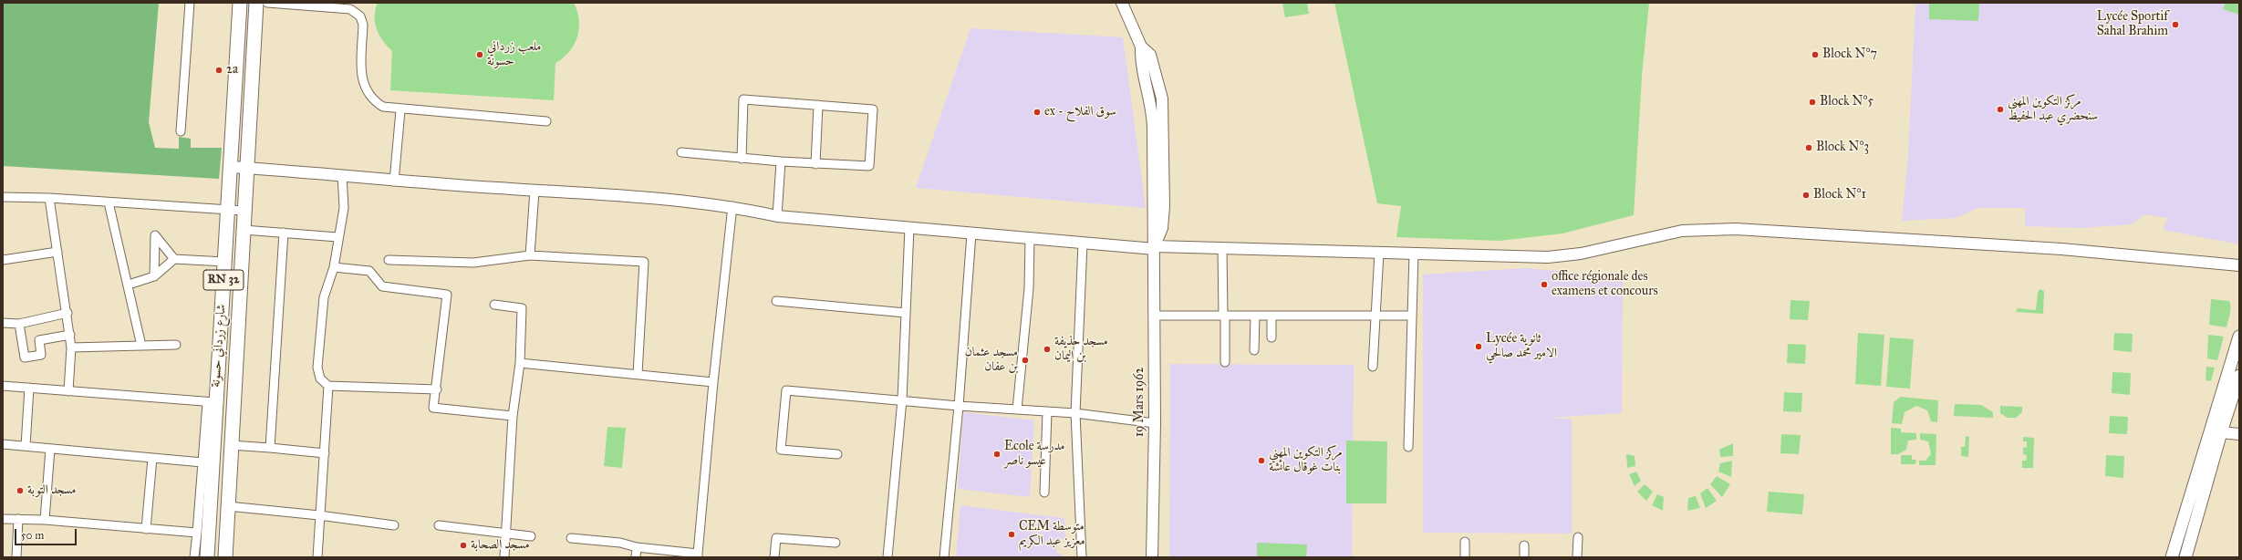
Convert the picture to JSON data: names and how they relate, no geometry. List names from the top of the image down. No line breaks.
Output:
{"streets":{"main road":["RN 32","شارع زرداني حسونة"],"street":["19 Mars 1962"]},"places":["Lycée Sportif Sahal Brahim","ملعب زرداني حسونة","Block N°7","2a","Block N°5","مركز التكوين المهني سنحضري عبد الحفيظ","ex - سوق الفلاح","Block N°3","Block N°1","office régionale des examens et concours","Lycée ثانوية الامير محمد صالحي","مسجد حذيفة بن اليمان","مسجد عثمان بن عفان","Ecole مدرسة عيسو ناصر","مركز التكوين المهني بنات غوقال عائشة","مسجد التوبة","CEM متوسطة معزيز عبد الكريم","مسجد الصحابة"],"scale_bar":"50 m"}
